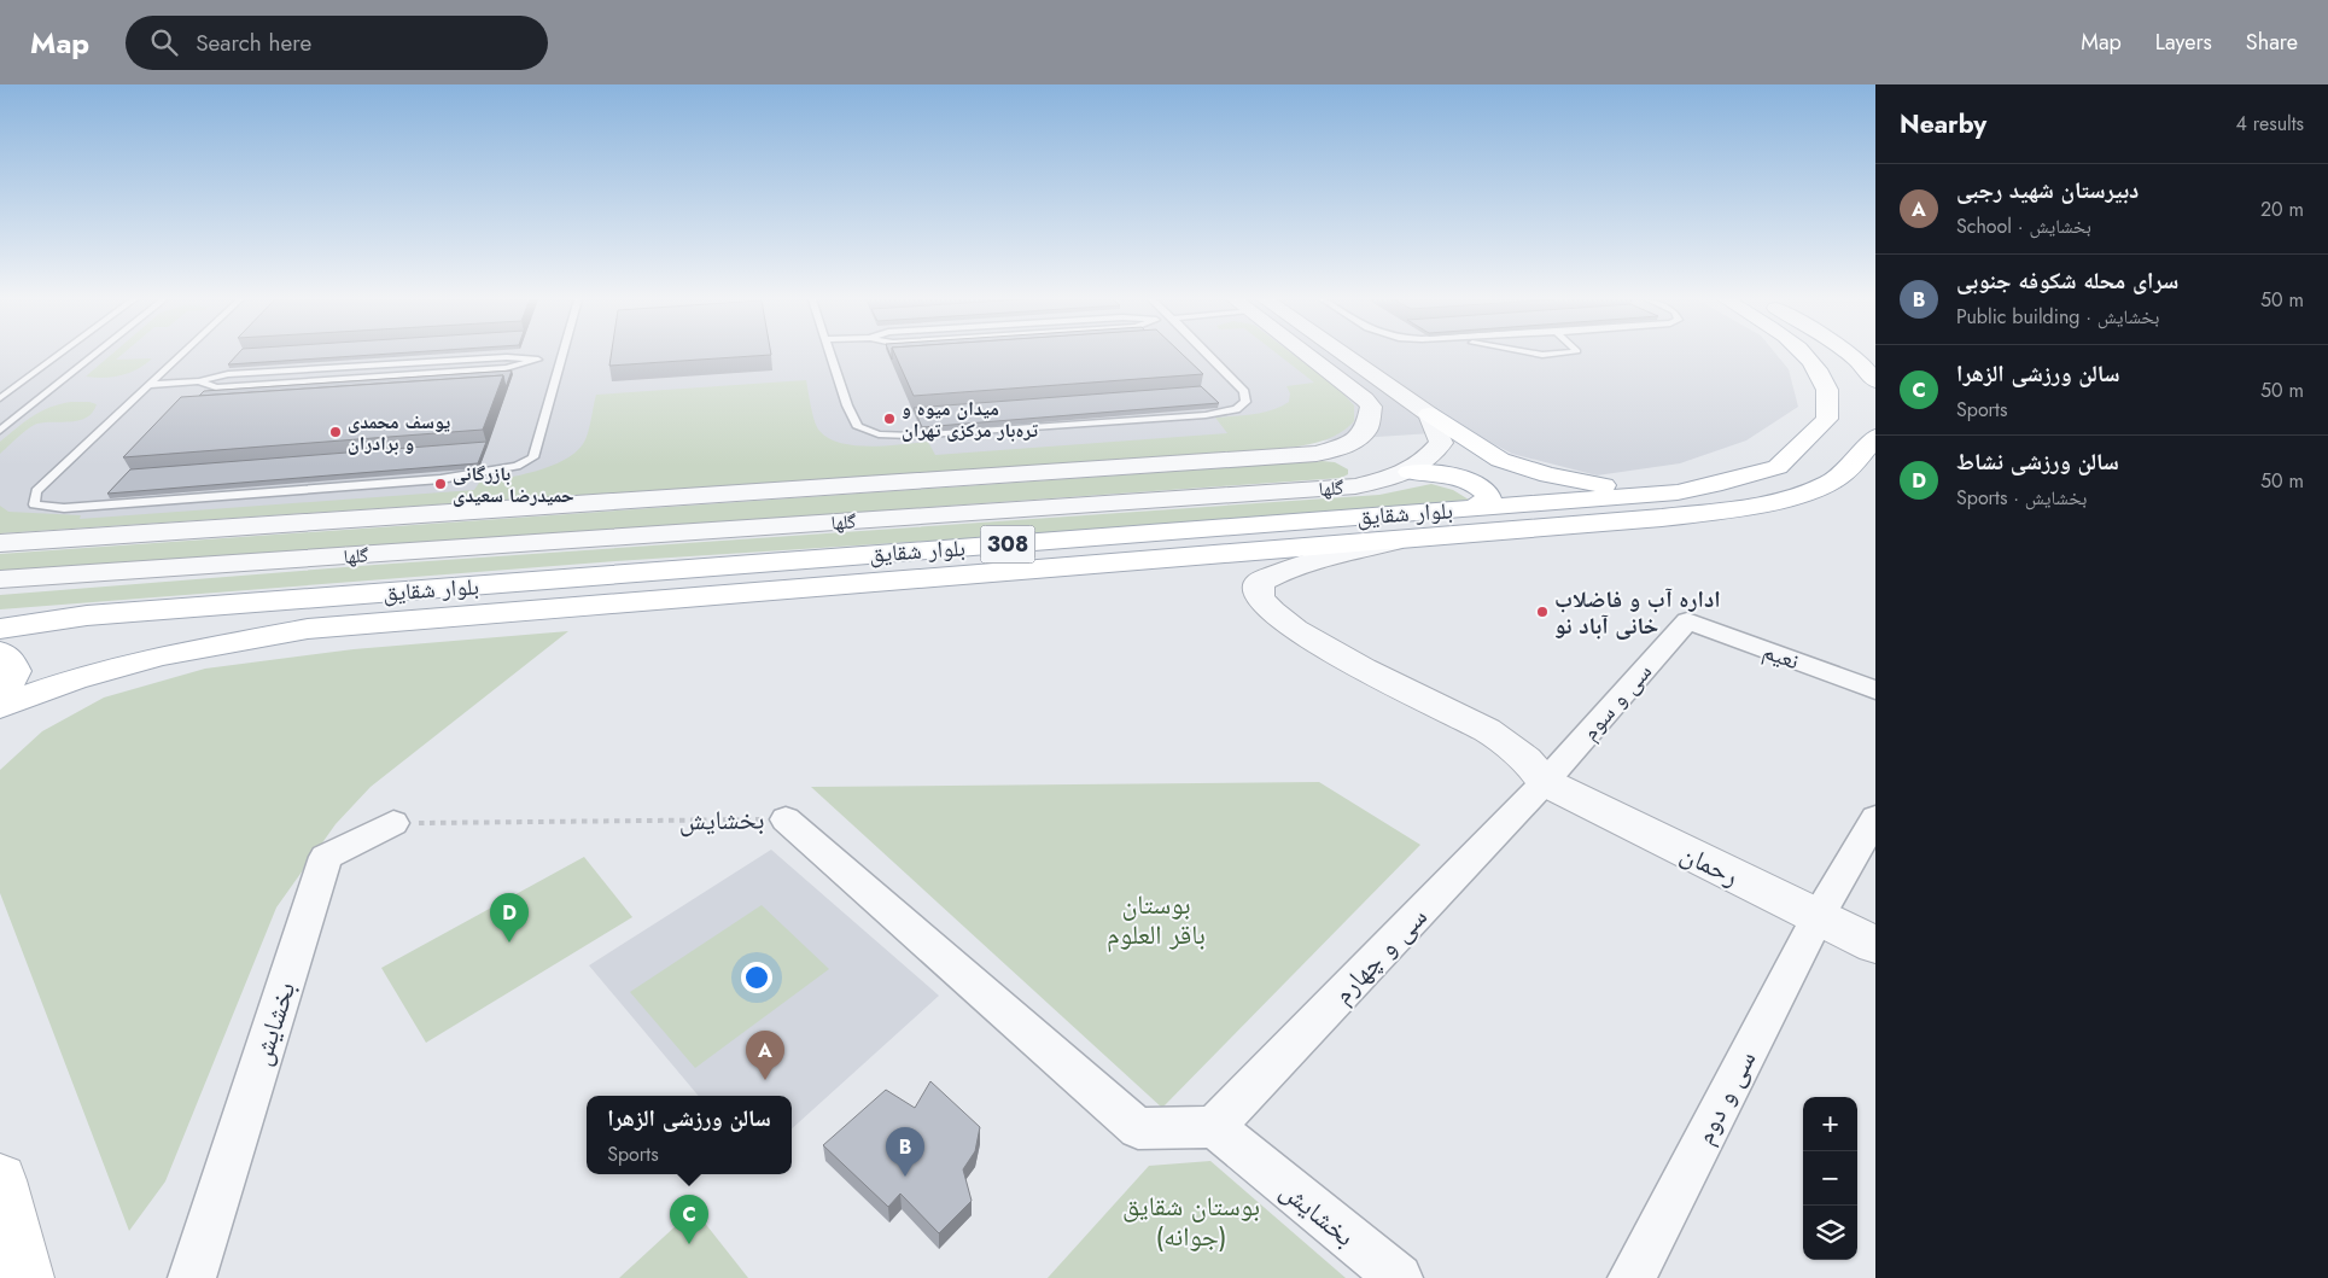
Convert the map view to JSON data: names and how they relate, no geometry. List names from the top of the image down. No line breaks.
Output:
{"streets":{"main road":["بلوار شقایق","308"],"street":["گلها","نعیم","سی و سوم","بخشایش","رحمان","سی و چهارم","سی و دوم"]},"crossings":[["نعیم","سی و سوم"],["سی و سوم","رحمان"],["سی و سوم","سی و چهارم"],["بخشایش","سی و چهارم"],["رحمان","سی و چهارم"],["رحمان","سی و دوم"]],"parks":["بوستان باقر العلوم","بوستان شقایق (جوانه)"],"places":["میدان میوه و تره‌بار مرکزی تهران","یوسف محمدی و برادران","بازرگانی حمیدرضا سعیدی","اداره آب و فاضلاب خانی آباد نو"],"page":{"header":"Map","search":"Search here","nav":["Map","Layers","Share"],"heading":["Nearby","4 results"],"list":[{"mark":"A","name":"دبیرستان شهید رجبی","note":"School · بخشایش","value":"20 m"},{"mark":"B","name":"سرای محله شکوفه جنوبی","note":"Public building · بخشایش","value":"50 m"},{"mark":"C","name":"سالن ورزشی الزهرا","note":"Sports","value":"50 m"},{"mark":"D","name":"سالن ورزشی نشاط","note":"Sports · بخشایش","value":"50 m"}],"pins":["D","A","B","C"],"popup":["سالن ورزشی الزهرا","Sports"],"map_buttons":["+","−"]}}
